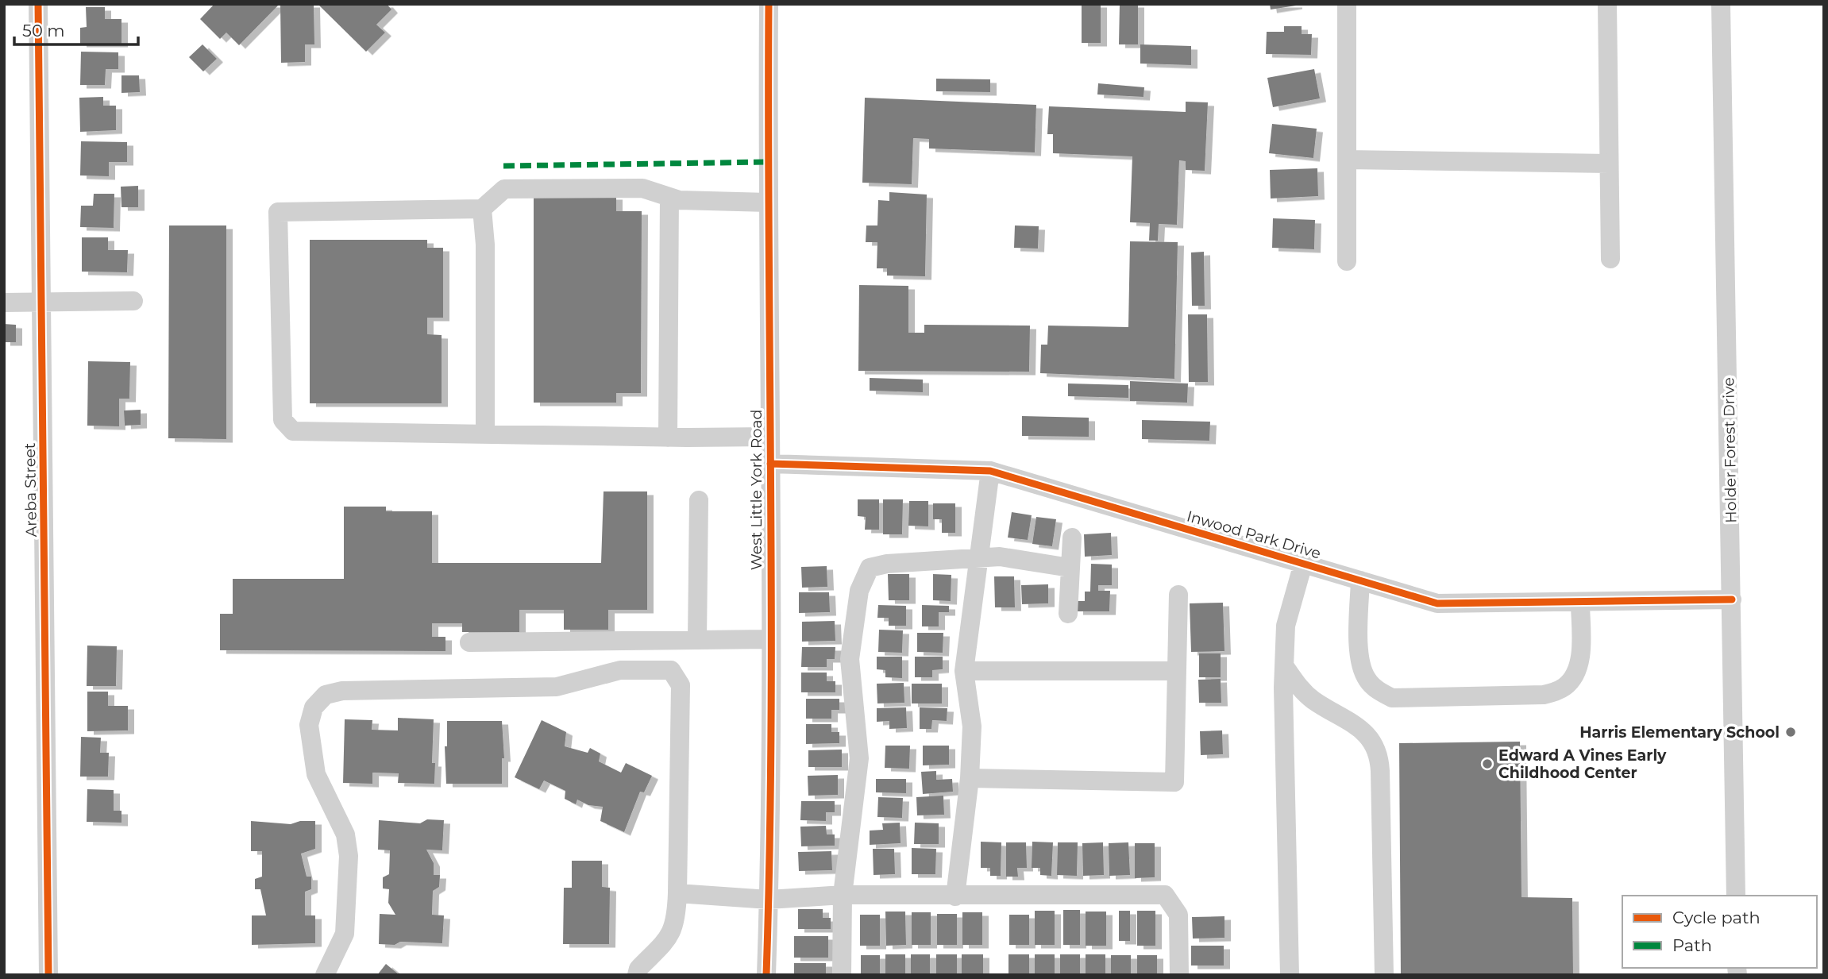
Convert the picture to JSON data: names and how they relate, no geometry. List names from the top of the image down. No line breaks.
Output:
{"streets":{"street":["Holder Forest Drive","Areba Street","West Little York Road","Inwood Park Drive"]},"crossings":[["Holder Forest Drive","Inwood Park Drive"],["West Little York Road","Inwood Park Drive"]],"places":["Harris Elementary School","Edward A Vines Early Childhood Center"],"legend":["Cycle path","Path"],"scale_bar":"50 m"}
